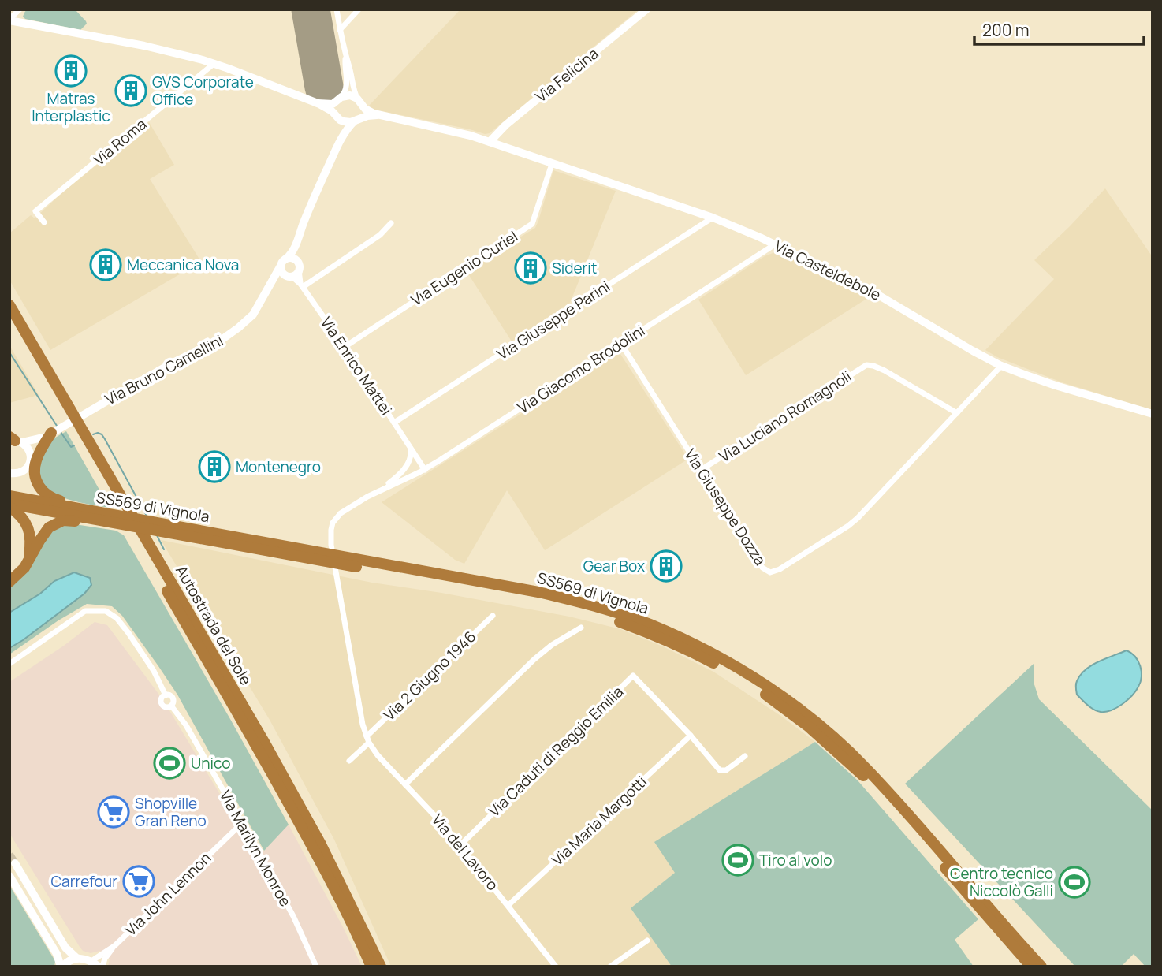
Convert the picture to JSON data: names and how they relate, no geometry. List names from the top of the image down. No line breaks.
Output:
{"streets":{"highway":["SS569 di Vignola","Autostrada del Sole"],"street":["Via Felicina","Via Roma","Via Eugenio Curiel","Via Casteldebole","Via Giuseppe Parini","Via Enrico Mattei","Via Giacomo Brodolini","Via Bruno Camellini","Via Luciano Romagnoli","Via Giuseppe Dozza","Via 2 Giugno 1946","Via Caduti di Reggio Emilia","Via Maria Margotti","Via Marilyn Monroe","Via del Lavoro","Via John Lennon"]},"crossings":[["Via Felicina","Via Casteldebole"],["Via Eugenio Curiel","Via Casteldebole"],["Via Eugenio Curiel","Via Enrico Mattei"],["Via Casteldebole","Via Giuseppe Parini"],["Via Casteldebole","Via Giacomo Brodolini"],["Via Casteldebole","Via Giuseppe Dozza"],["Via Giuseppe Parini","Via Enrico Mattei"],["Via Enrico Mattei","Via Giacomo Brodolini"],["Via Enrico Mattei","Via Bruno Camellini"],["Via Giacomo Brodolini","Via Giuseppe Dozza"],["Via Giacomo Brodolini","Via del Lavoro"],["Via Luciano Romagnoli","Via Giuseppe Dozza"],["Via 2 Giugno 1946","Via del Lavoro"],["Via Caduti di Reggio Emilia","Via Maria Margotti"],["Via Caduti di Reggio Emilia","Via del Lavoro"],["Via Maria Margotti","Via del Lavoro"],["Via Marilyn Monroe","Via John Lennon"]],"places":{"building":["Matras Interplastic","GVS Corporate Office","Meccanica Nova","Siderit","Montenegro","Gear Box"],"sports":["Unico","Tiro al volo","Centro tecnico Niccolò Galli"],"supermarket":["Shopville Gran Reno","Carrefour"]},"scale_bar":"200 m"}
